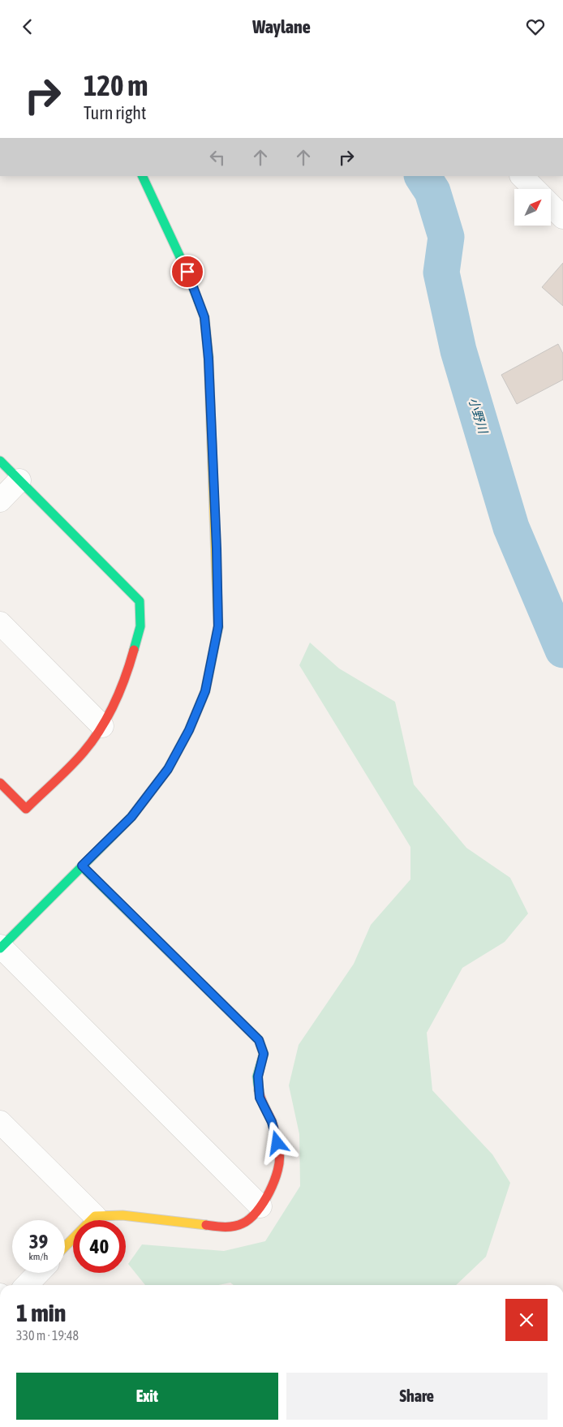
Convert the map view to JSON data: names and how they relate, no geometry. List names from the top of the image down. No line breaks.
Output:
{"water":["小野川"],"north":"top right","page":{"header":"Waylane","turn":["120 m","Turn right"],"speed":"39 km/h","limit":"40","heading":["1 min","330 m · 19:48"],"buttons":["Exit","Share"]}}
